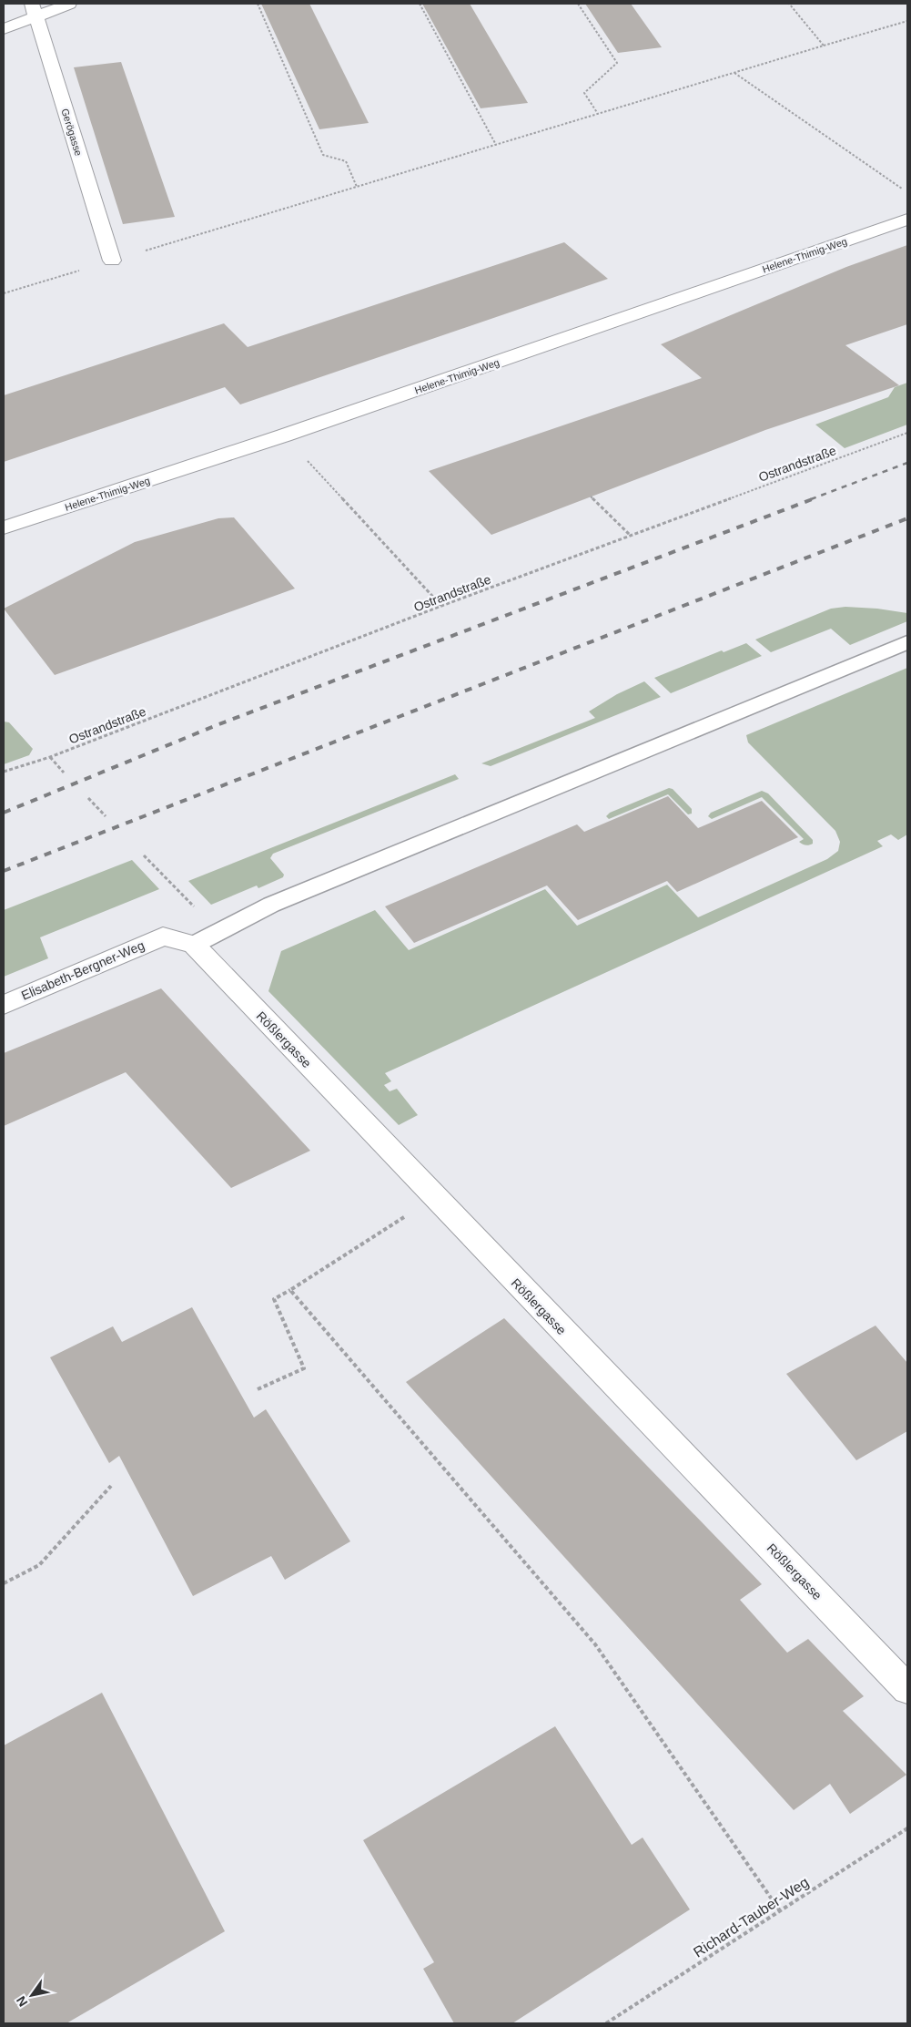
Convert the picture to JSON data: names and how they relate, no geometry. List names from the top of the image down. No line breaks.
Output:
{"streets":{"street":["Gerögasse","Helene-Thimig-Weg","Elisabeth-Bergner-Weg","Rößlergasse"],"path":["Ostrandstraße","Richard-Tauber-Weg"]},"north":"bottom left"}
